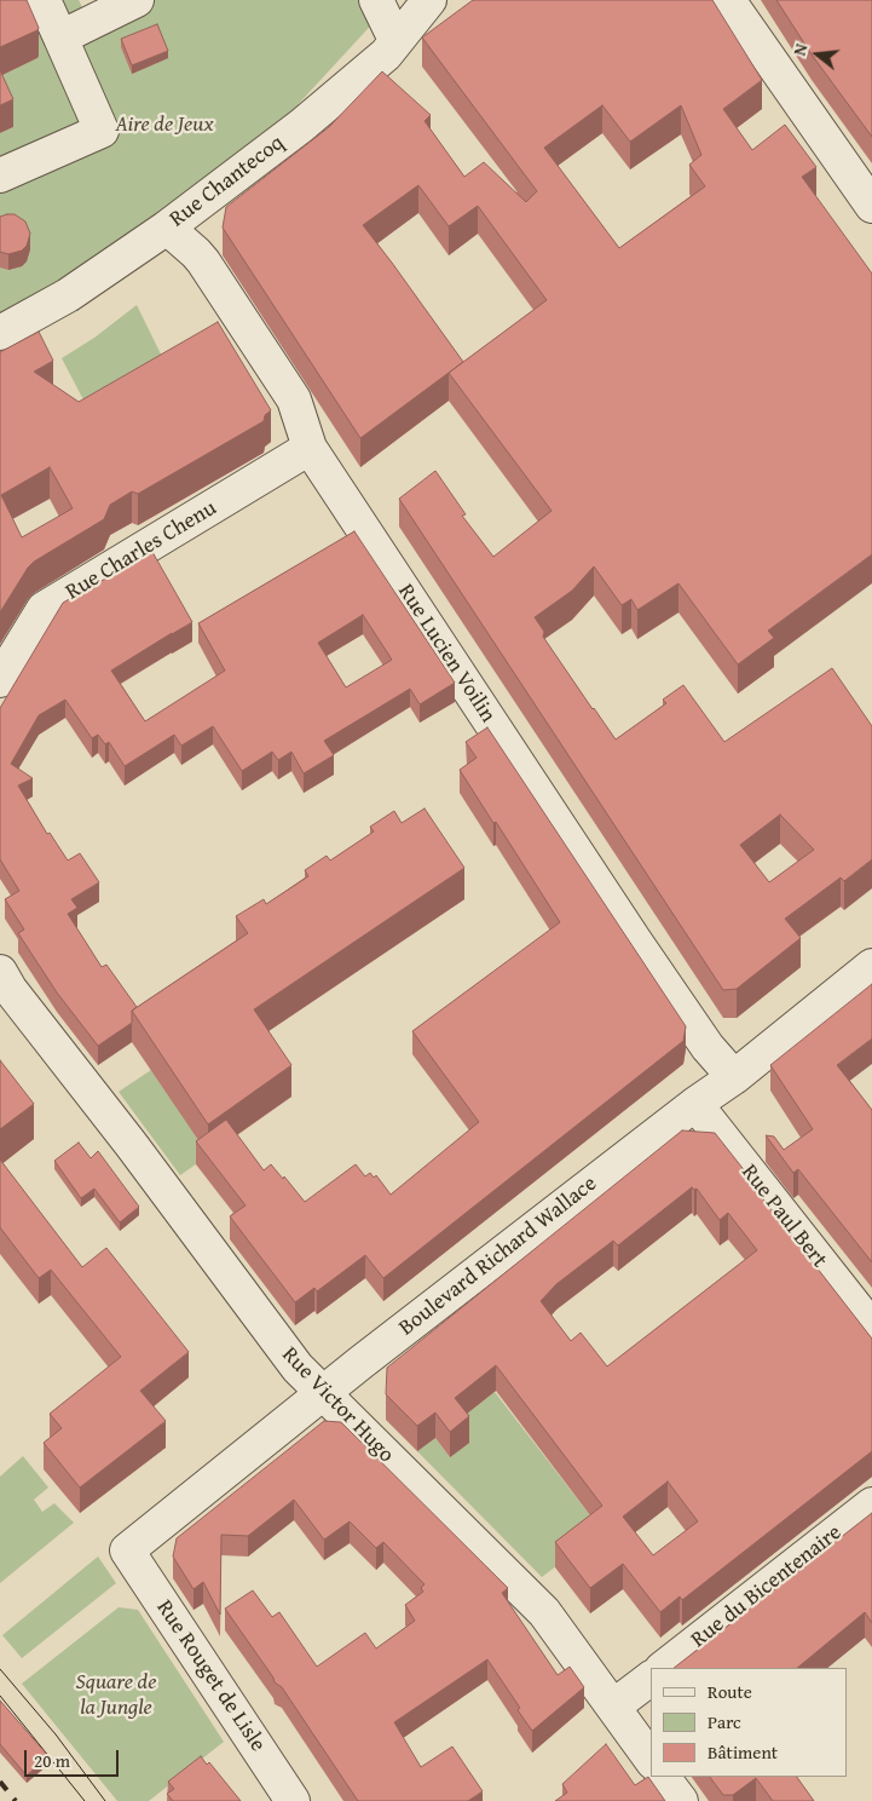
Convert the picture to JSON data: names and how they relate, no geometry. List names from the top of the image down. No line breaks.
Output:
{"streets":{"street":["Rue Chantecoq","Rue Charles Chenu","Rue Lucien Voilin","Rue Paul Bert","Boulevard Richard Wallace","Rue Victor Hugo","Rue du Bicentenaire","Rue Rouget de Lisle"]},"crossings":[["Rue Chantecoq","Rue Lucien Voilin"],["Rue Charles Chenu","Rue Lucien Voilin"],["Rue Lucien Voilin","Boulevard Richard Wallace"],["Rue Paul Bert","Boulevard Richard Wallace"],["Boulevard Richard Wallace","Rue Victor Hugo"],["Boulevard Richard Wallace","Rue Rouget de Lisle"]],"parks":["Aire de Jeux","Square de la Jungle"],"legend":["Route","Parc","Bâtiment"],"scale_bar":"20 m","north":"left"}
